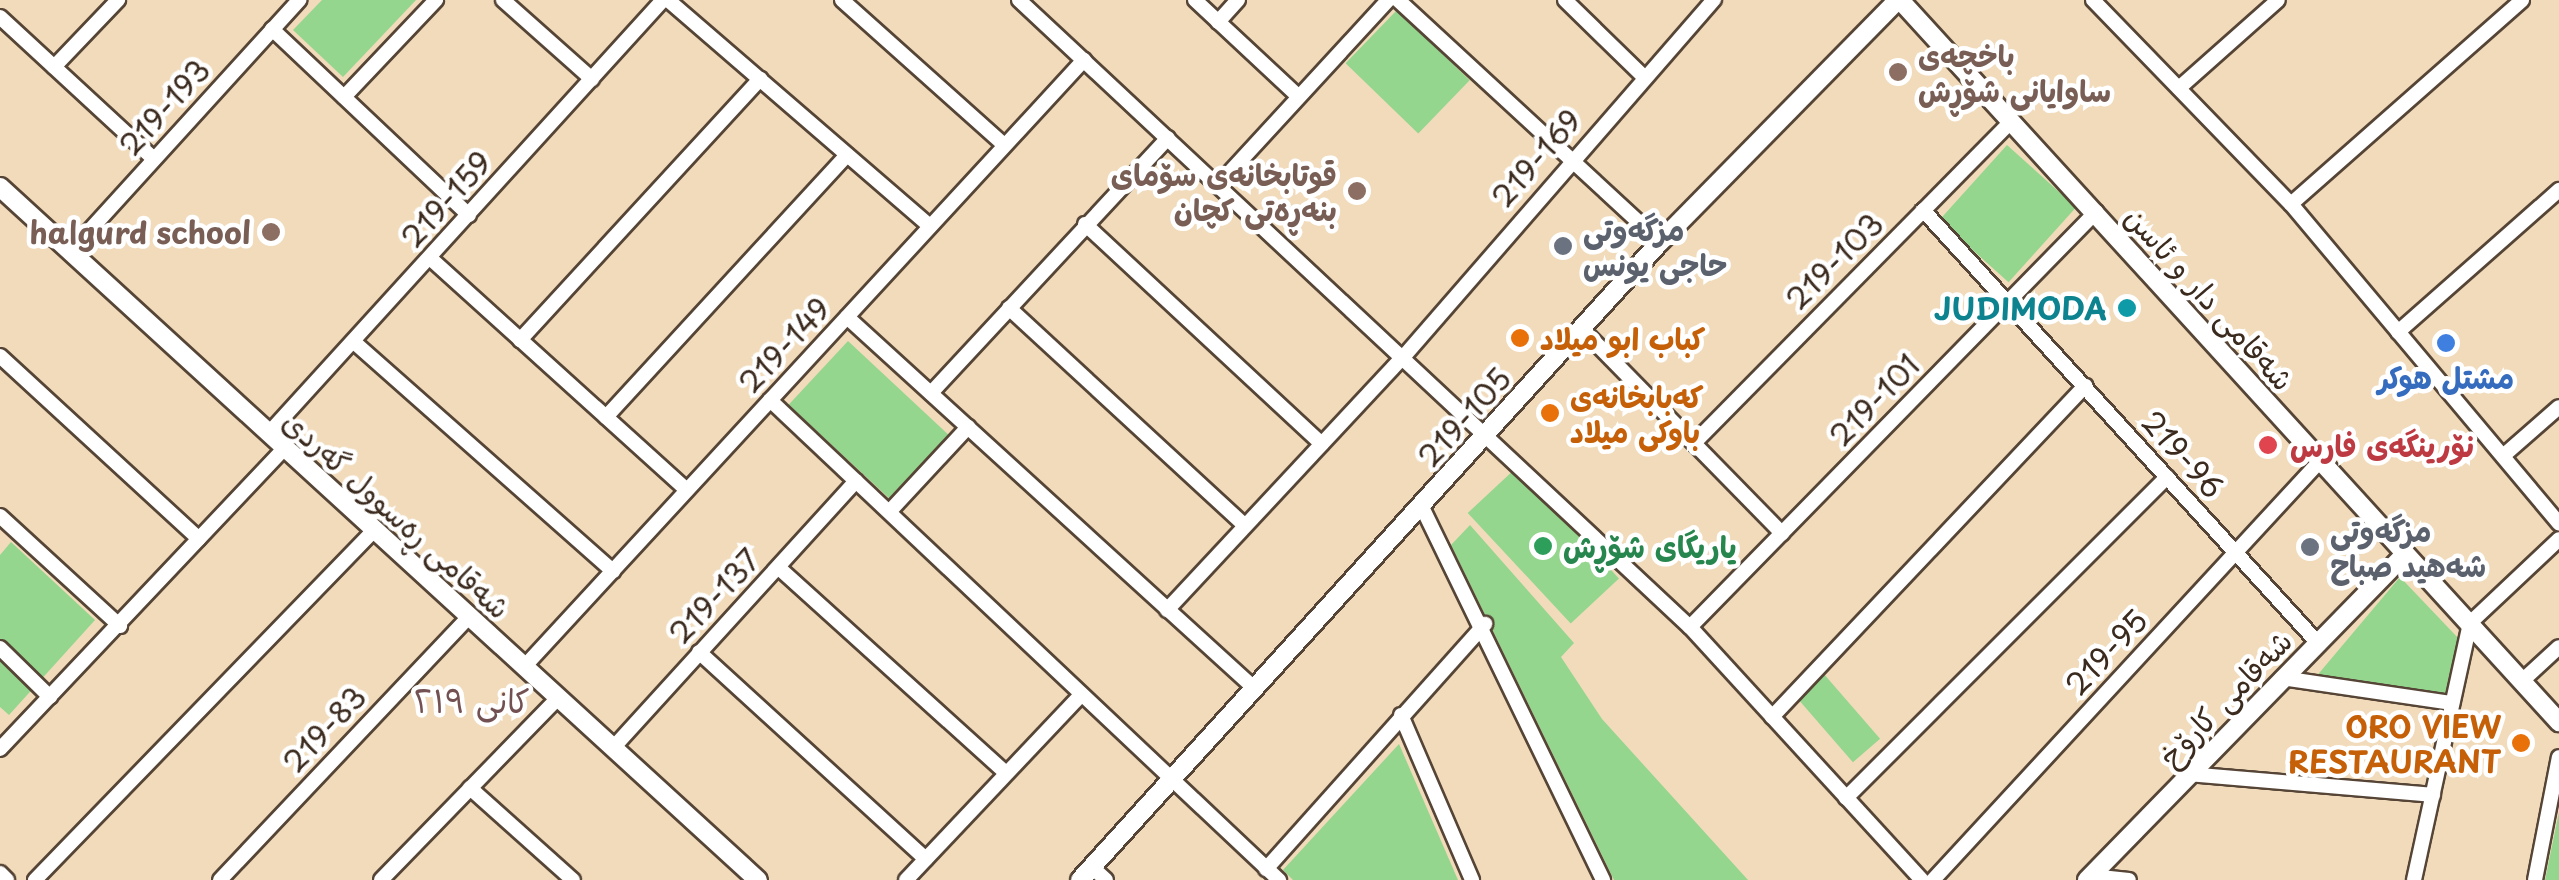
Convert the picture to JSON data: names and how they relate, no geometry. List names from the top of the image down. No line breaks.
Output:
{"streets":{"street":["219-193","219-169","219-159","219-103","شەقامی دار و ئاسن","219-149","219-101","219-105","219-96","شەقامی ڕەسوول گەردی","219-137","219-95","شەقامی کارۆخ","219-83"]},"crossings":[["219-193","شەقامی ڕەسوول گەردی"],["219-159","شەقامی ڕەسوول گەردی"],["219-103","شەقامی دار و ئاسن"],["219-103","219-96"],["شەقامی دار و ئاسن","219-101"],["شەقامی دار و ئاسن","219-105"],["شەقامی دار و ئاسن","219-95"],["شەقامی دار و ئاسن","شەقامی کارۆخ"],["219-149","شەقامی ڕەسوول گەردی"],["219-101","219-96"],["219-96","219-95"],["219-96","شەقامی کارۆخ"],["شەقامی ڕەسوول گەردی","219-137"],["شەقامی ڕەسوول گەردی","219-83"]],"districts":["کانی ٢١٩"],"places":["باخچەی ساوایانی شۆڕش","قوتابخانەی سۆمای بنەڕەتی کچان","halgurd school","مزگەوتی حاجی یونس","JUDIMODA","کباب ابو میلاد","مشتل هوكر","کەبابخانەی باوکی میلاد","نۆرینگەی فارس","یاریگای شۆڕش","مزگه‌وتی شه‌هید صباح","ORO VIEW RESTAURANT"]}
